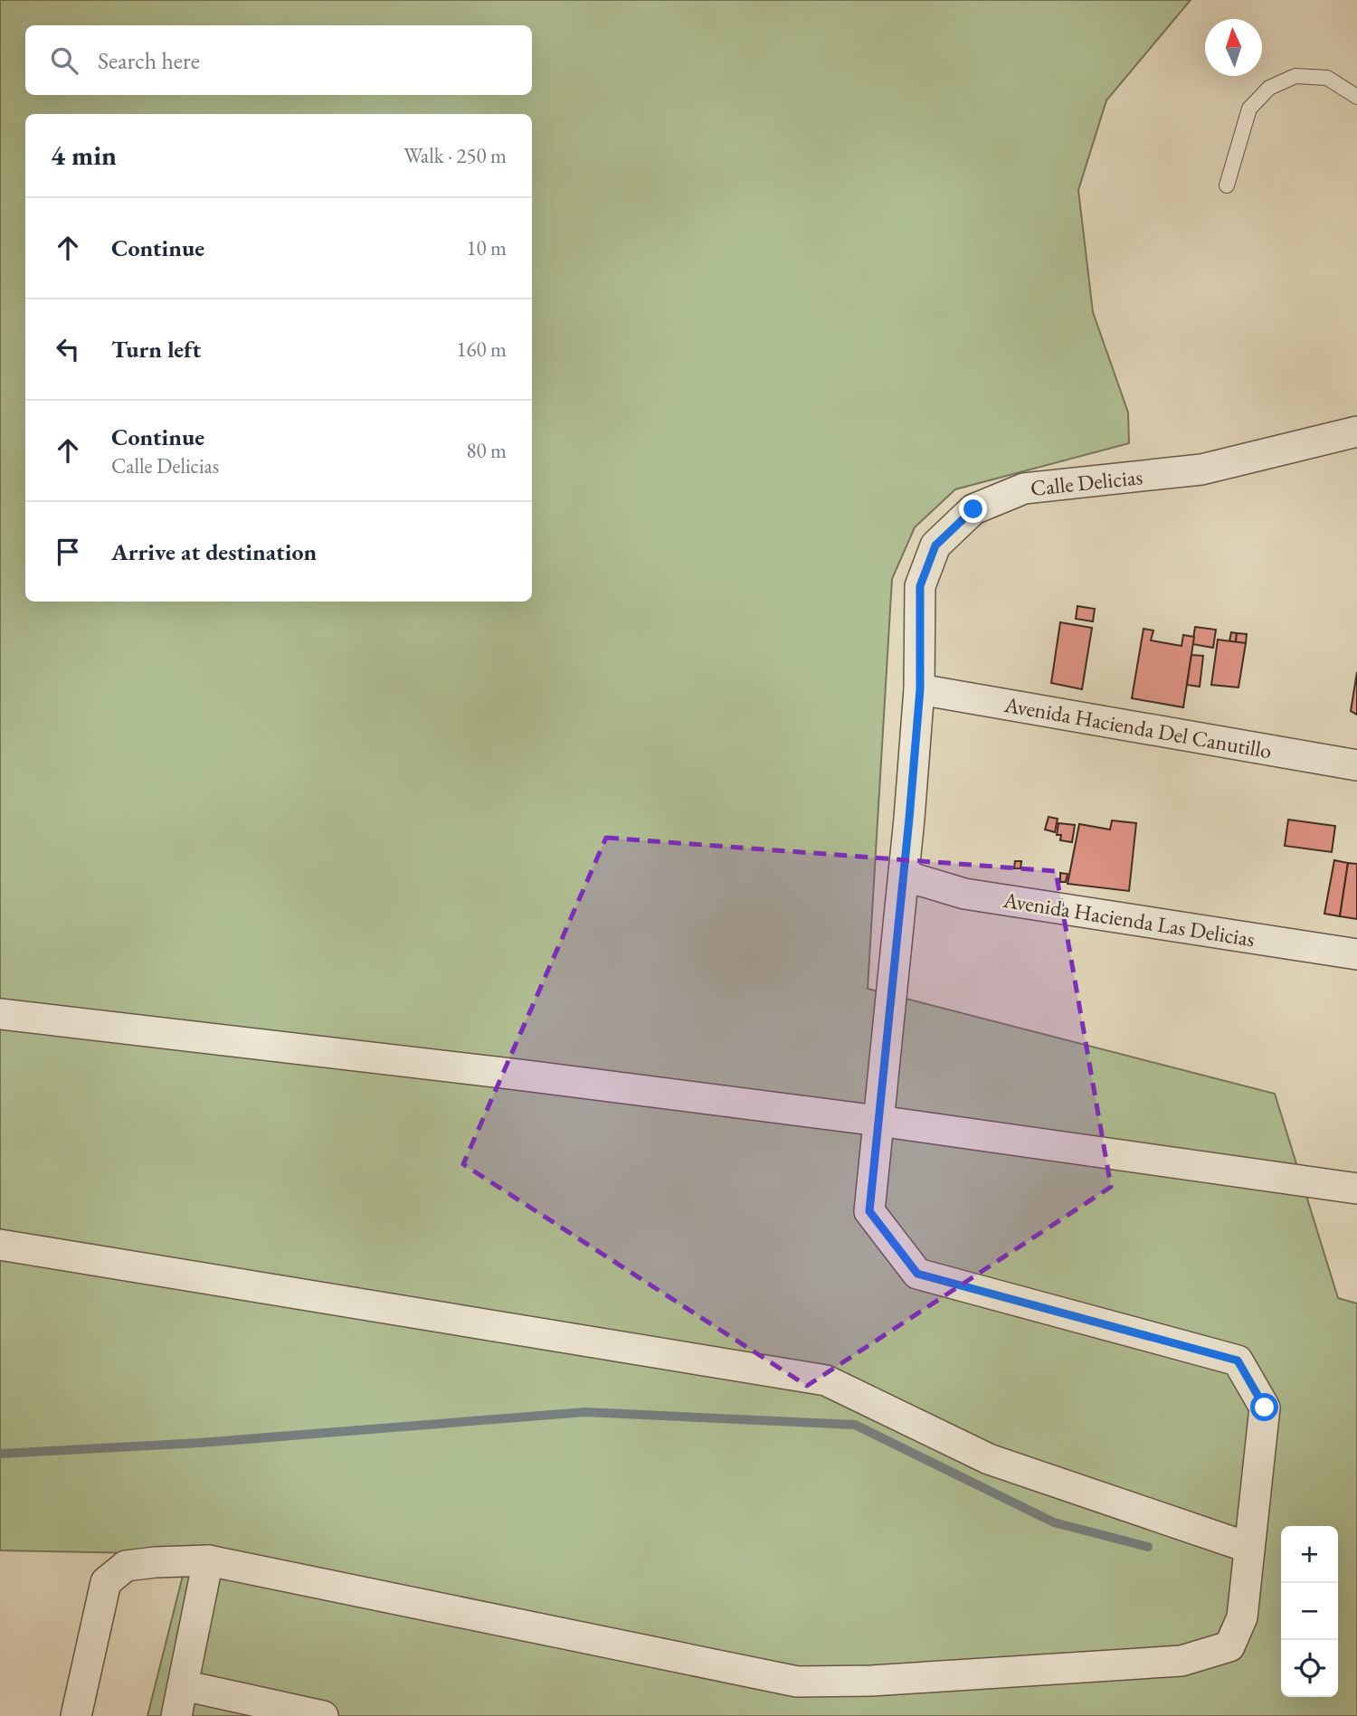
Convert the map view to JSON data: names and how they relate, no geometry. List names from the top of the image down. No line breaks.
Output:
{"streets":{"street":["Calle Delicias","Avenida Hacienda Del Canutillo","Avenida Hacienda Las Delicias"]},"crossings":[["Calle Delicias","Avenida Hacienda Del Canutillo"],["Calle Delicias","Avenida Hacienda Las Delicias"]],"north":"top","page":{"search":"Search here","heading":["4 min","Walk · 250 m"],"list":[["Continue","10 m"],["Turn left","160 m"],["Continue","Calle Delicias","80 m"],"Arrive at destination"],"map_buttons":["+","−"]}}
